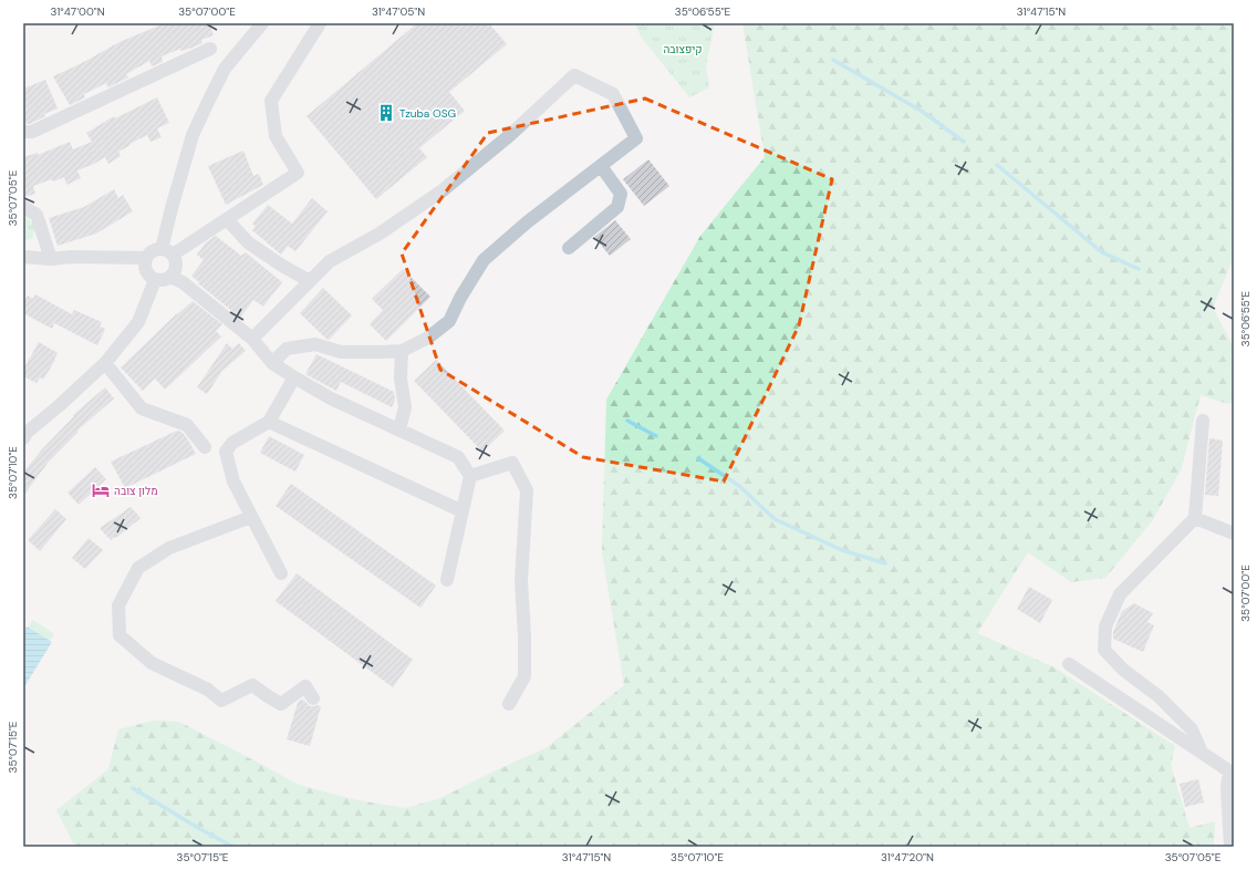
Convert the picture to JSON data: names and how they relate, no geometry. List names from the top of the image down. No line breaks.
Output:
{"parks":["קיפצובה"],"places":{"building":["Tzuba OSG"],"hotel":["מלון צובה"]},"coordinates":["31°47'00\"N","35°07'00\"E","31°47'05\"N","35°06'55\"E","31°47'15\"N","35°07'05\"E","35°07'10\"E","35°07'15\"E","31°47'20\"N"]}
